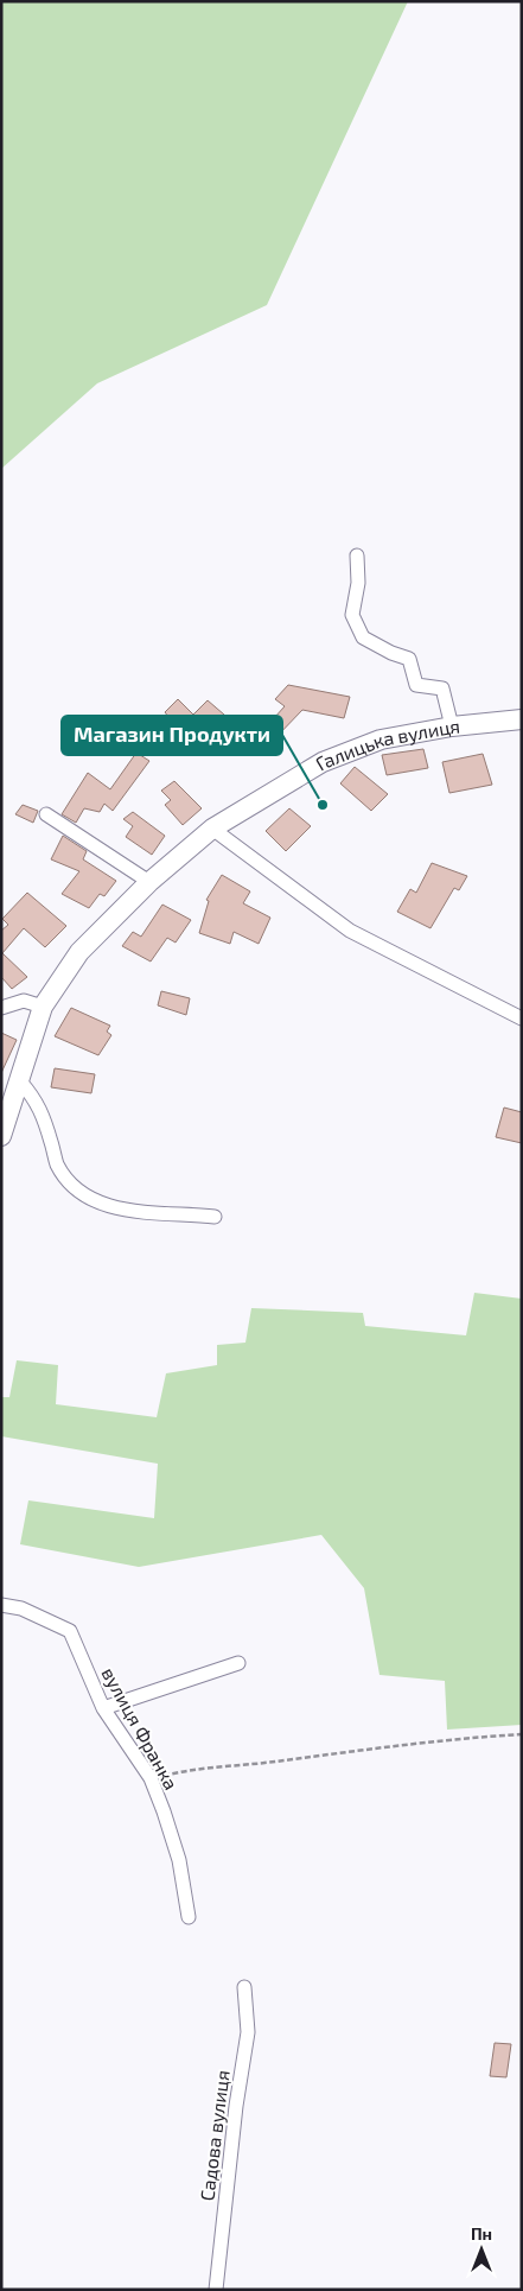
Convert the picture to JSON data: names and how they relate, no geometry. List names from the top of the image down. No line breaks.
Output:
{"streets":{"main road":["Галицька вулиця"],"street":["вулиця Франка","Садова вулиця"]},"places":["Магазин Продукти"],"north":"top"}
